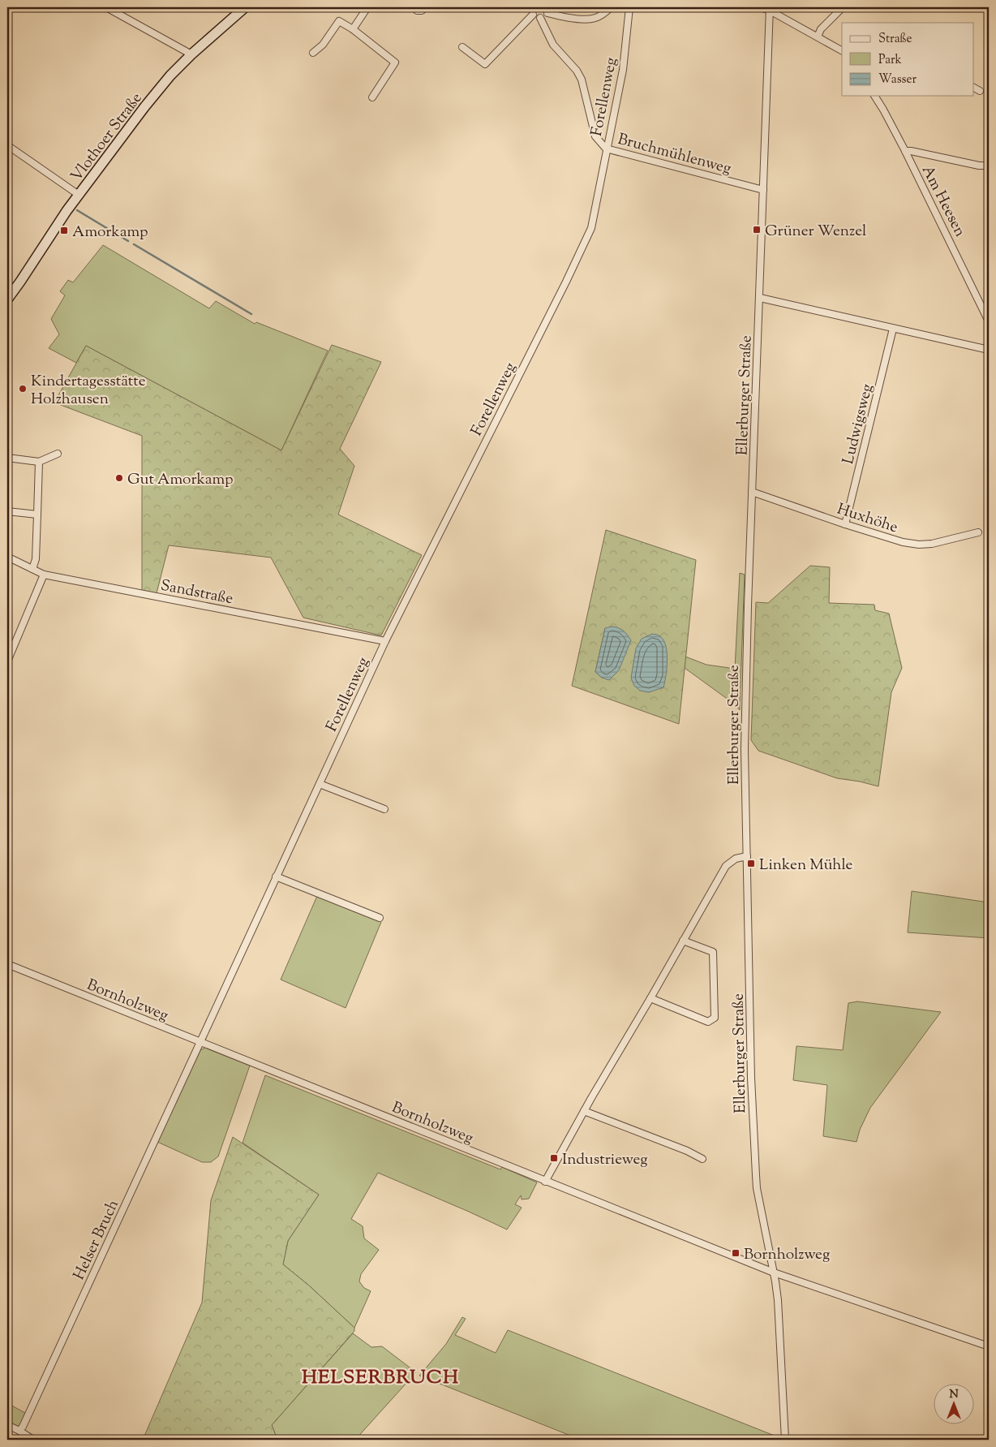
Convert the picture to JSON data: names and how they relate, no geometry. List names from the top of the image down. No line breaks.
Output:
{"streets":{"street":["Forellenweg","Vlothoer Straße","Bruchmühlenweg","Am Heesen","Ellerburger Straße","Ludwigsweg","Huxhöhe","Sandstraße","Bornholzweg","Helser Bruch"]},"crossings":[["Forellenweg","Bruchmühlenweg"],["Forellenweg","Sandstraße"],["Forellenweg","Bornholzweg"],["Forellenweg","Helser Bruch"],["Bruchmühlenweg","Ellerburger Straße"],["Ellerburger Straße","Huxhöhe"],["Ellerburger Straße","Bornholzweg"],["Ludwigsweg","Huxhöhe"],["Bornholzweg","Helser Bruch"]],"districts":["HELSERBRUCH"],"places":{"transit":["Grüner Wenzel","Amorkamp","Linken Mühle","Industrieweg","Bornholzweg"],"other":["Kindertagesstätte Holzhausen","Gut Amorkamp"]},"legend":["Straße","Park","Wasser"],"north":"top"}
